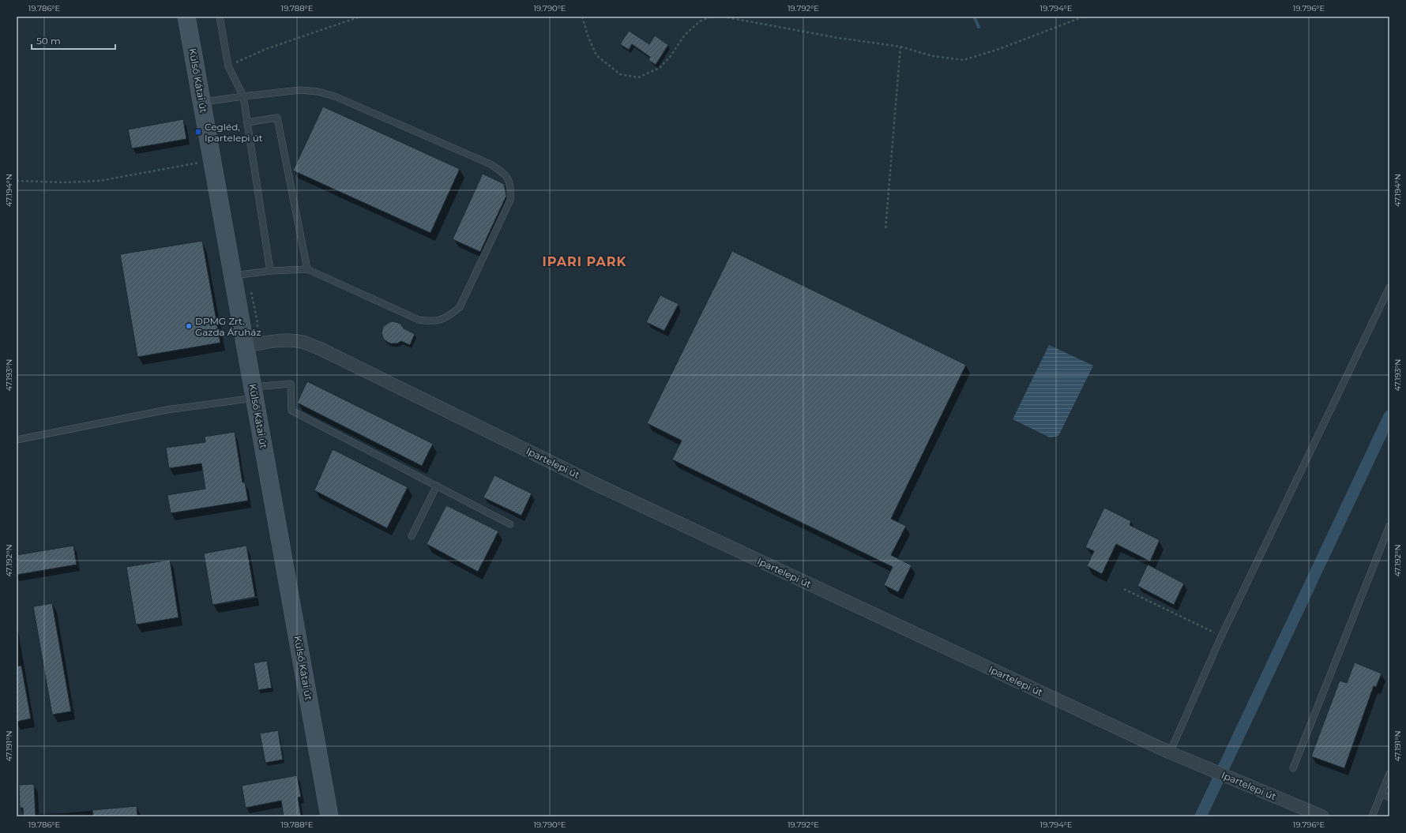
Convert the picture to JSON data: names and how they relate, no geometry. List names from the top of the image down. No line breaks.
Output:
{"streets":{"main road":["Külső Kátai út"],"street":["Ipartelepi út"]},"crossings":[["Külső Kátai út","Ipartelepi út"]],"districts":["IPARI PARK"],"places":{"transit":["Cegléd, Ipartelepi út"],"other":["DPMG Zrt. Gazda Áruház"]},"scale_bar":"50 m","coordinates":["19.786°E","19.788°E","19.790°E","19.792°E","19.794°E","19.796°E","47.194°N","47.193°N","47.192°N","47.191°N"]}
